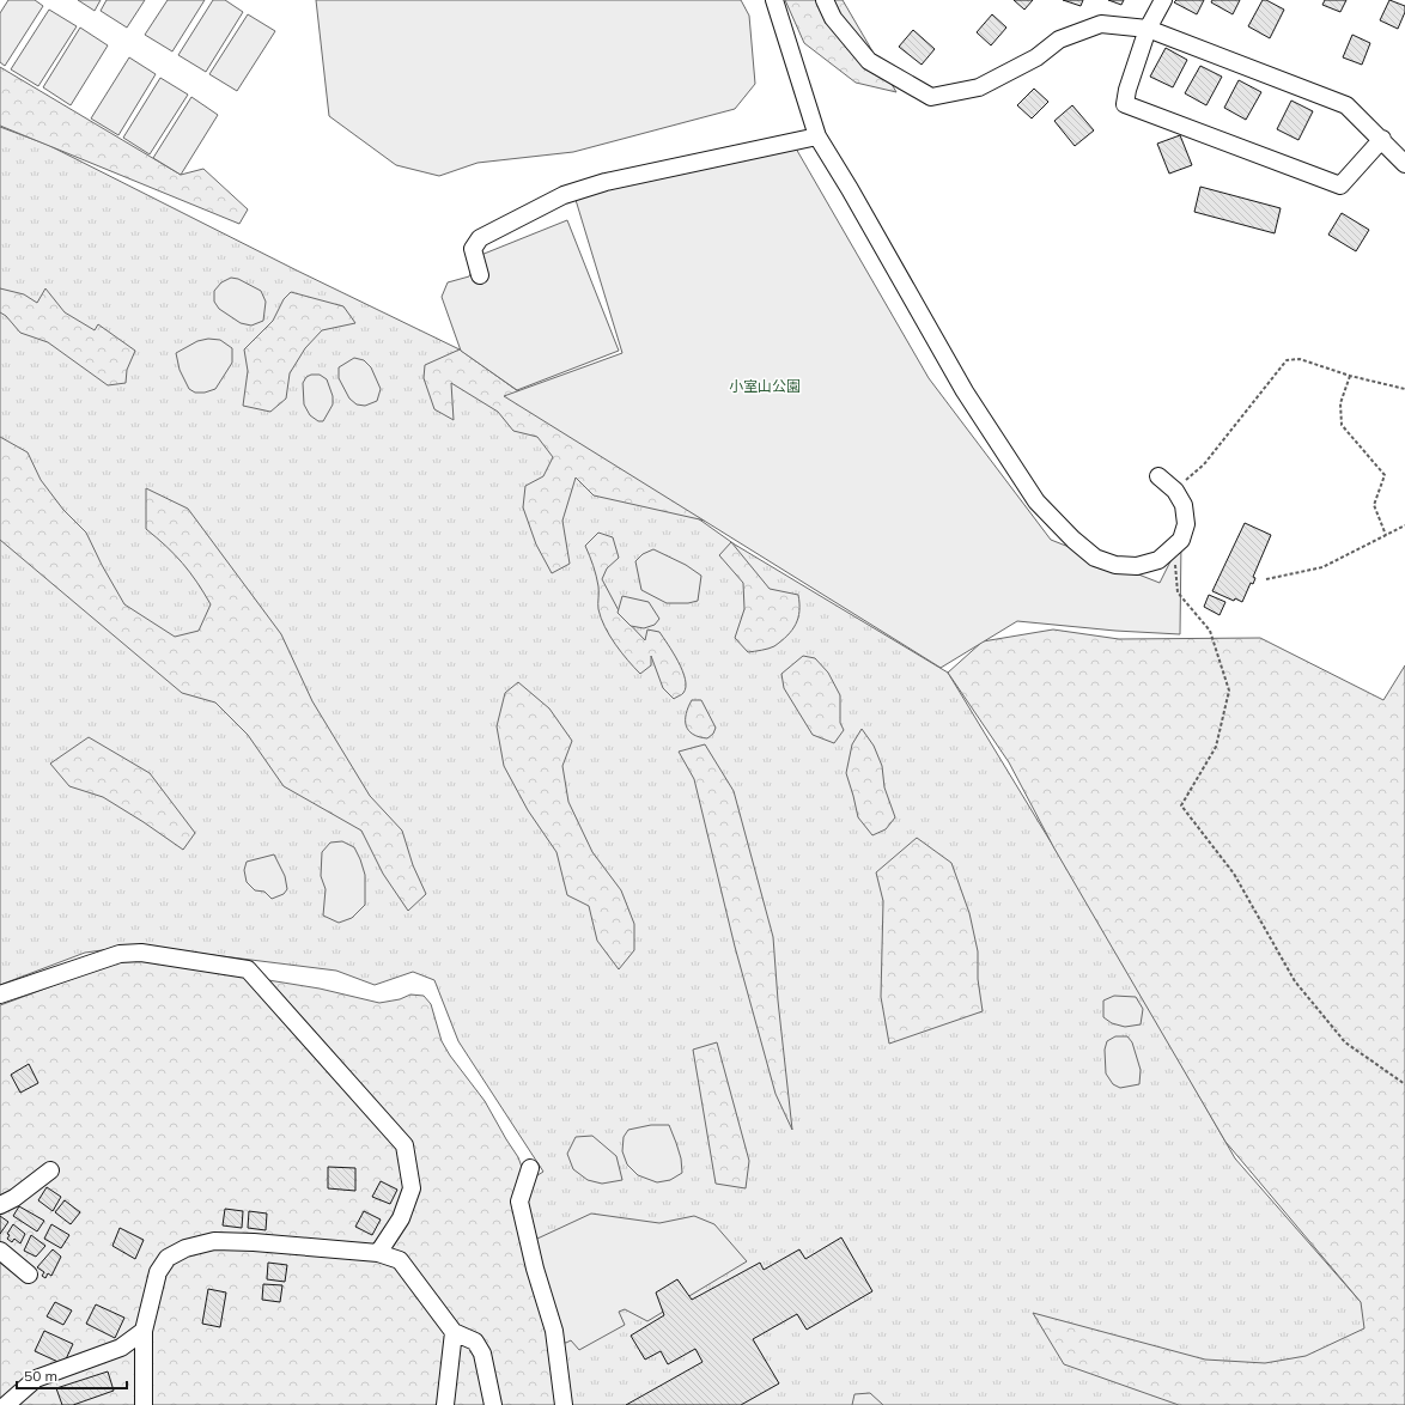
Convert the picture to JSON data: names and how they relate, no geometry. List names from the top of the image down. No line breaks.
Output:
{"parks":["小室山公園"],"scale_bar":"50 m"}
